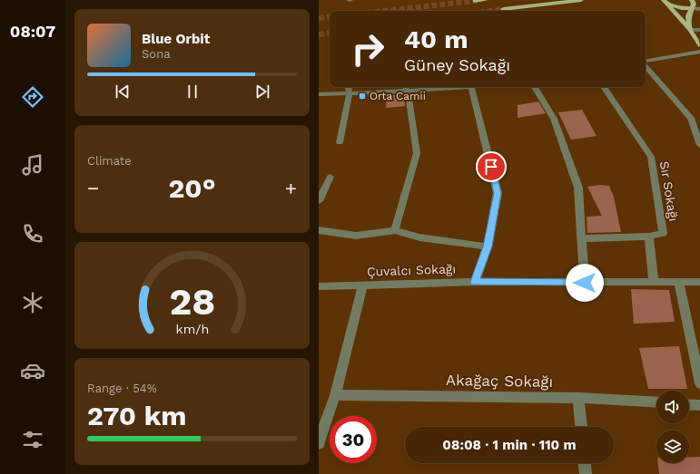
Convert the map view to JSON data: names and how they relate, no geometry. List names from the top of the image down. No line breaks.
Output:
{"streets":{"street":["Sır Sokağı","Çuvalcı Sokağı","Akağaç Sokağı"]},"places":{"transit":["Orta Camii"]},"page":{"tabs":"08:07","turn":["40 m","Güney Sokağı"],"song":["Blue Orbit","Sona"],"tile":["Climate",["Range · 54%","270 km"]],"heat":["−","20°","+"],"limit":"30","trip":"08:08 · 1 min · 110 m","gauge":["28","km/h"]}}
